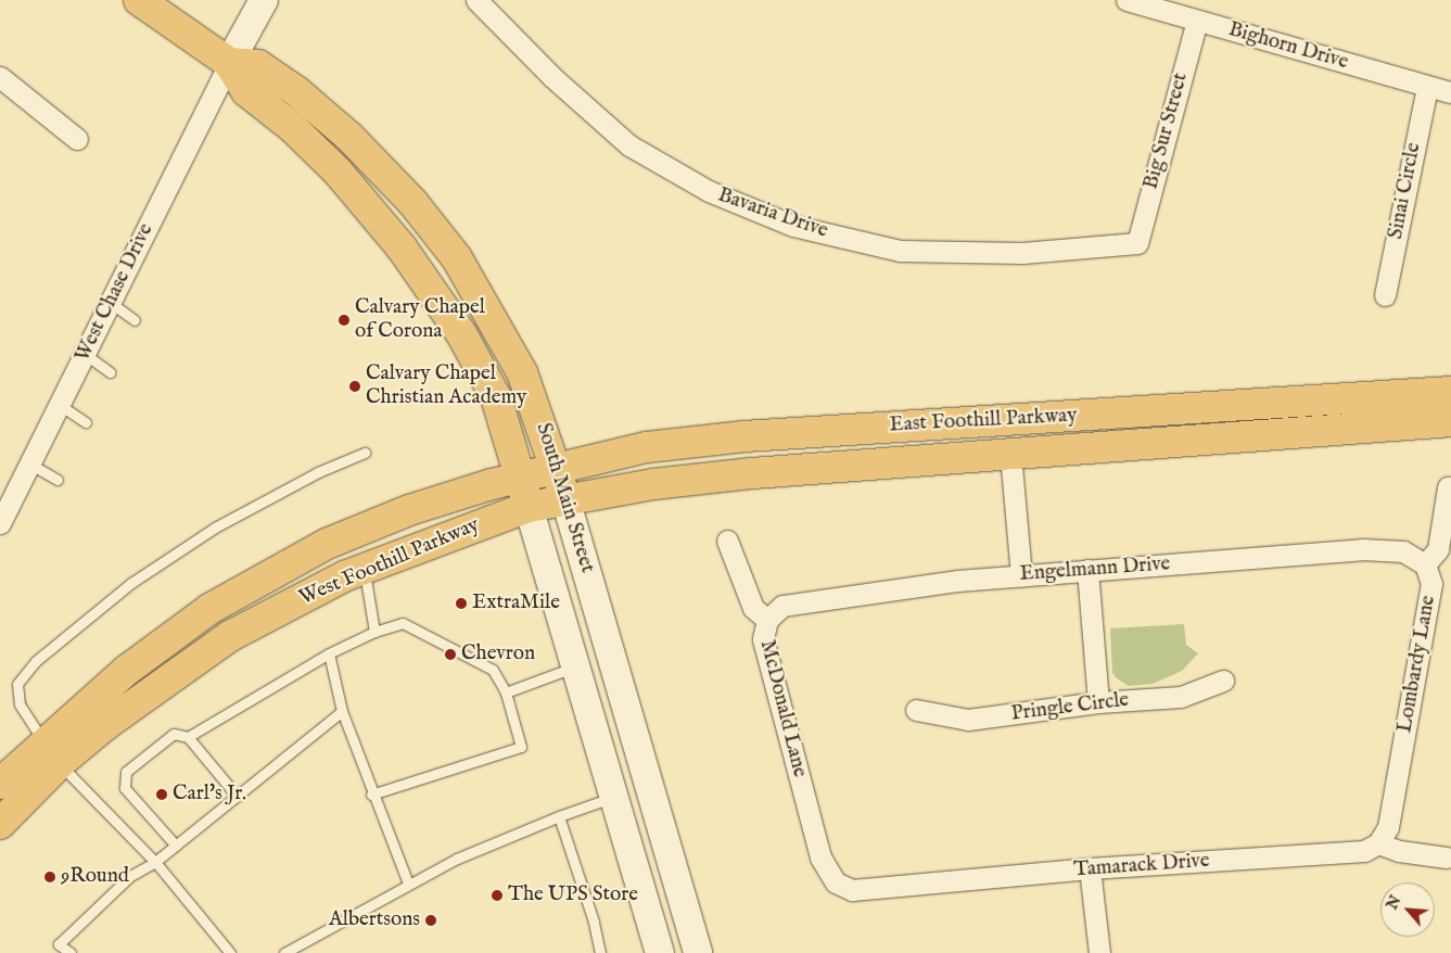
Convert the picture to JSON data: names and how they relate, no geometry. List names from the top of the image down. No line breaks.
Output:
{"streets":{"main road":["East Foothill Parkway","South Main Street","West Foothill Parkway"],"street":["Bighorn Drive","Big Sur Street","Sinai Circle","Bavaria Drive","West Chase Drive","Engelmann Drive","Lombardy Lane","Pringle Circle","McDonald Lane","Tamarack Drive"]},"crossings":[["Bighorn Drive","Big Sur Street"],["Bighorn Drive","Sinai Circle"],["Big Sur Street","Bavaria Drive"],["West Chase Drive","South Main Street"],["East Foothill Parkway","South Main Street"],["East Foothill Parkway","West Foothill Parkway"],["South Main Street","West Foothill Parkway"],["Engelmann Drive","Lombardy Lane"],["Engelmann Drive","McDonald Lane"],["Lombardy Lane","Tamarack Drive"],["McDonald Lane","Tamarack Drive"]],"places":["Calvary Chapel of Corona","Calvary Chapel Christian Academy","ExtraMile","Chevron","Carl's Jr.","9Round","The UPS Store","Albertsons"],"north":"top left"}
